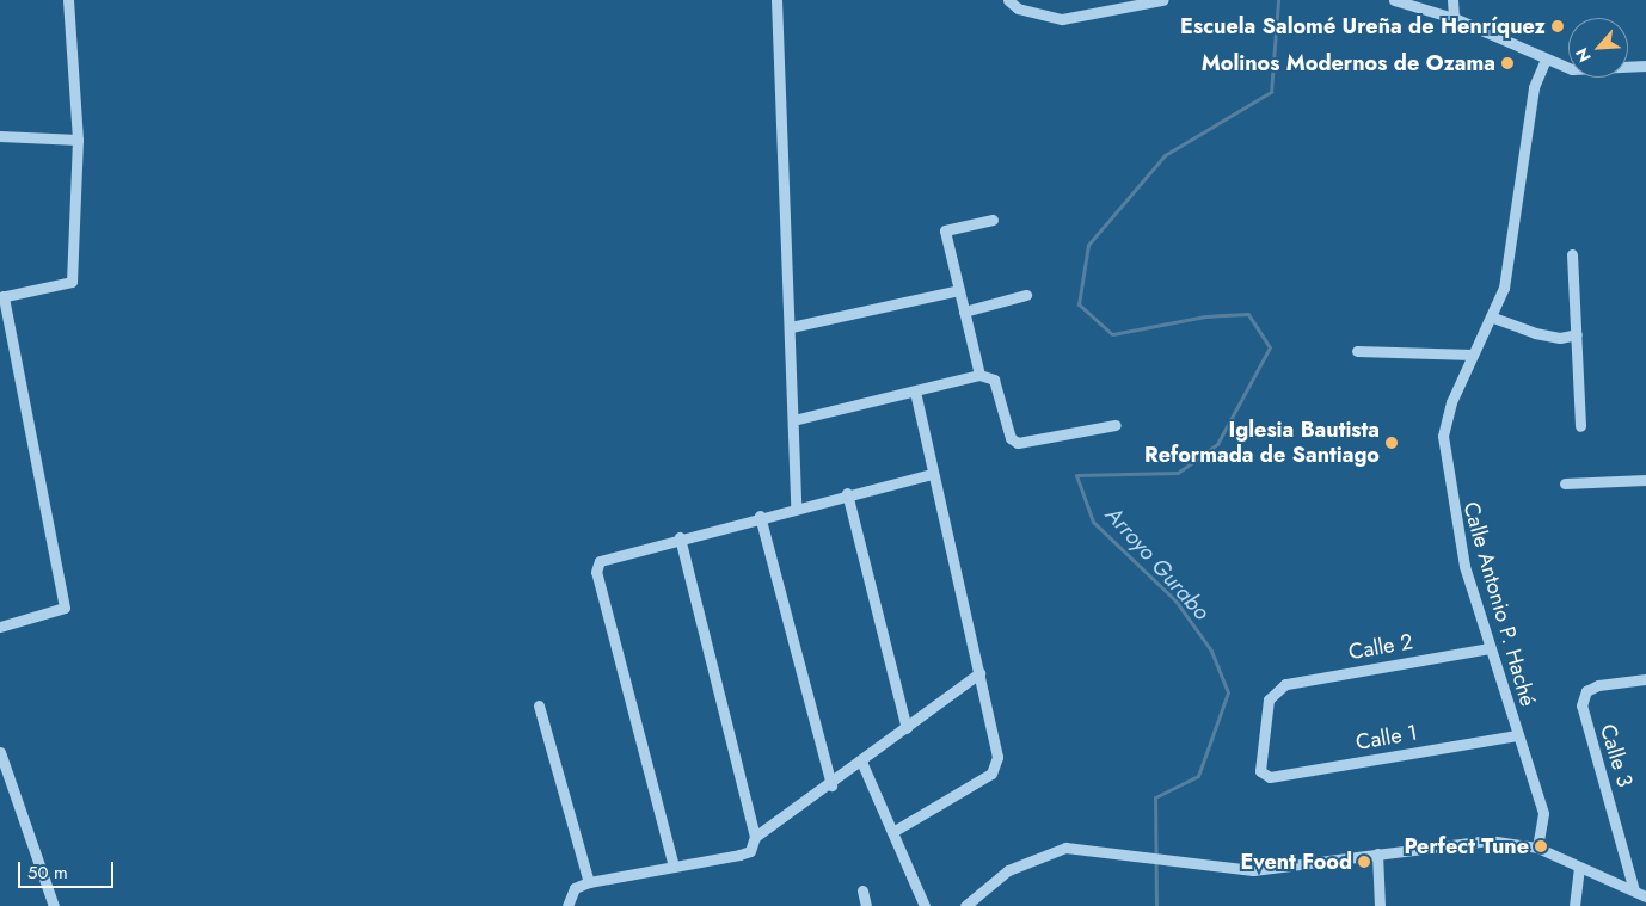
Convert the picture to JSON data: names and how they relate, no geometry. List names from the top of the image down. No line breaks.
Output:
{"streets":{"street":["Calle Antonio P. Haché","Calle 2","Calle 1","Calle 3"]},"crossings":[["Calle Antonio P. Haché","Calle 2"],["Calle Antonio P. Haché","Calle 1"],["Calle 2","Calle 1"]],"water":["Arroyo Gurabo"],"places":["Escuela Salomé Ureña de Henríquez","Molinos Modernos de Ozama","Iglesia Bautista Reformada de Santiago","Perfect Tune","Event Food"],"scale_bar":"50 m","north":"bottom left"}
